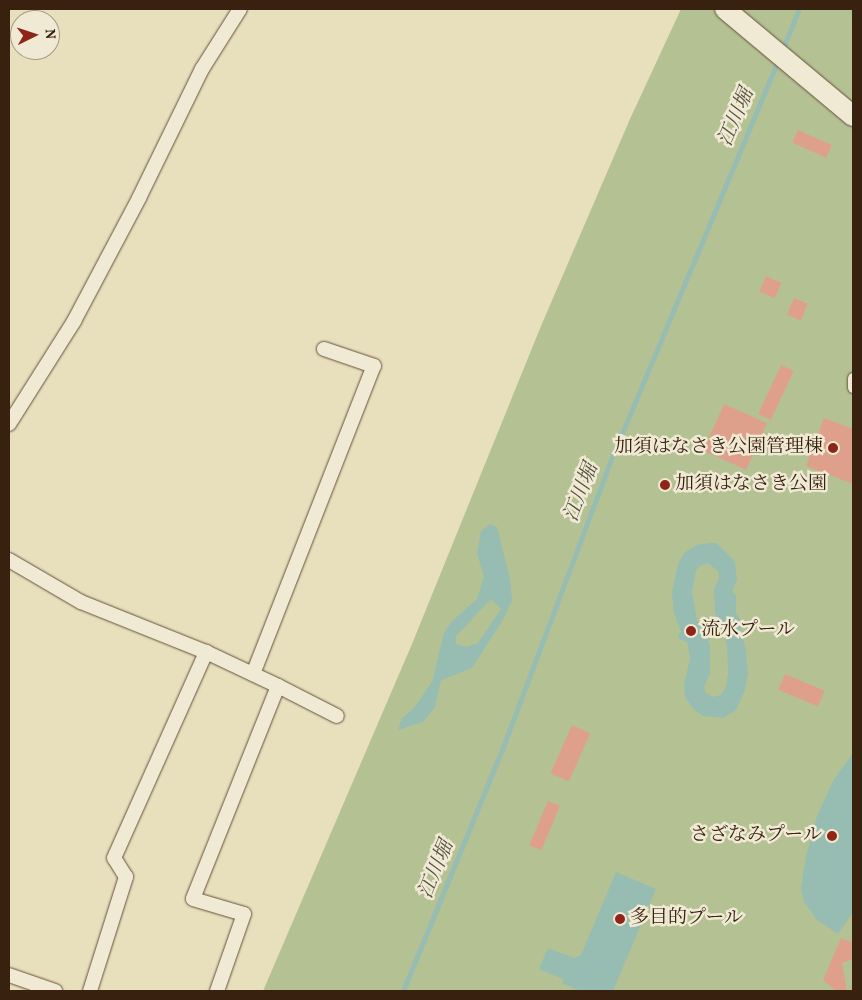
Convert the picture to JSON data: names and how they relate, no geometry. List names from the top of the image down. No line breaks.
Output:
{"water":["江川堀"],"places":["加須はなさき公園管理棟","加須はなさき公園","流水プール","さざなみプール","多目的プール"],"north":"right"}
